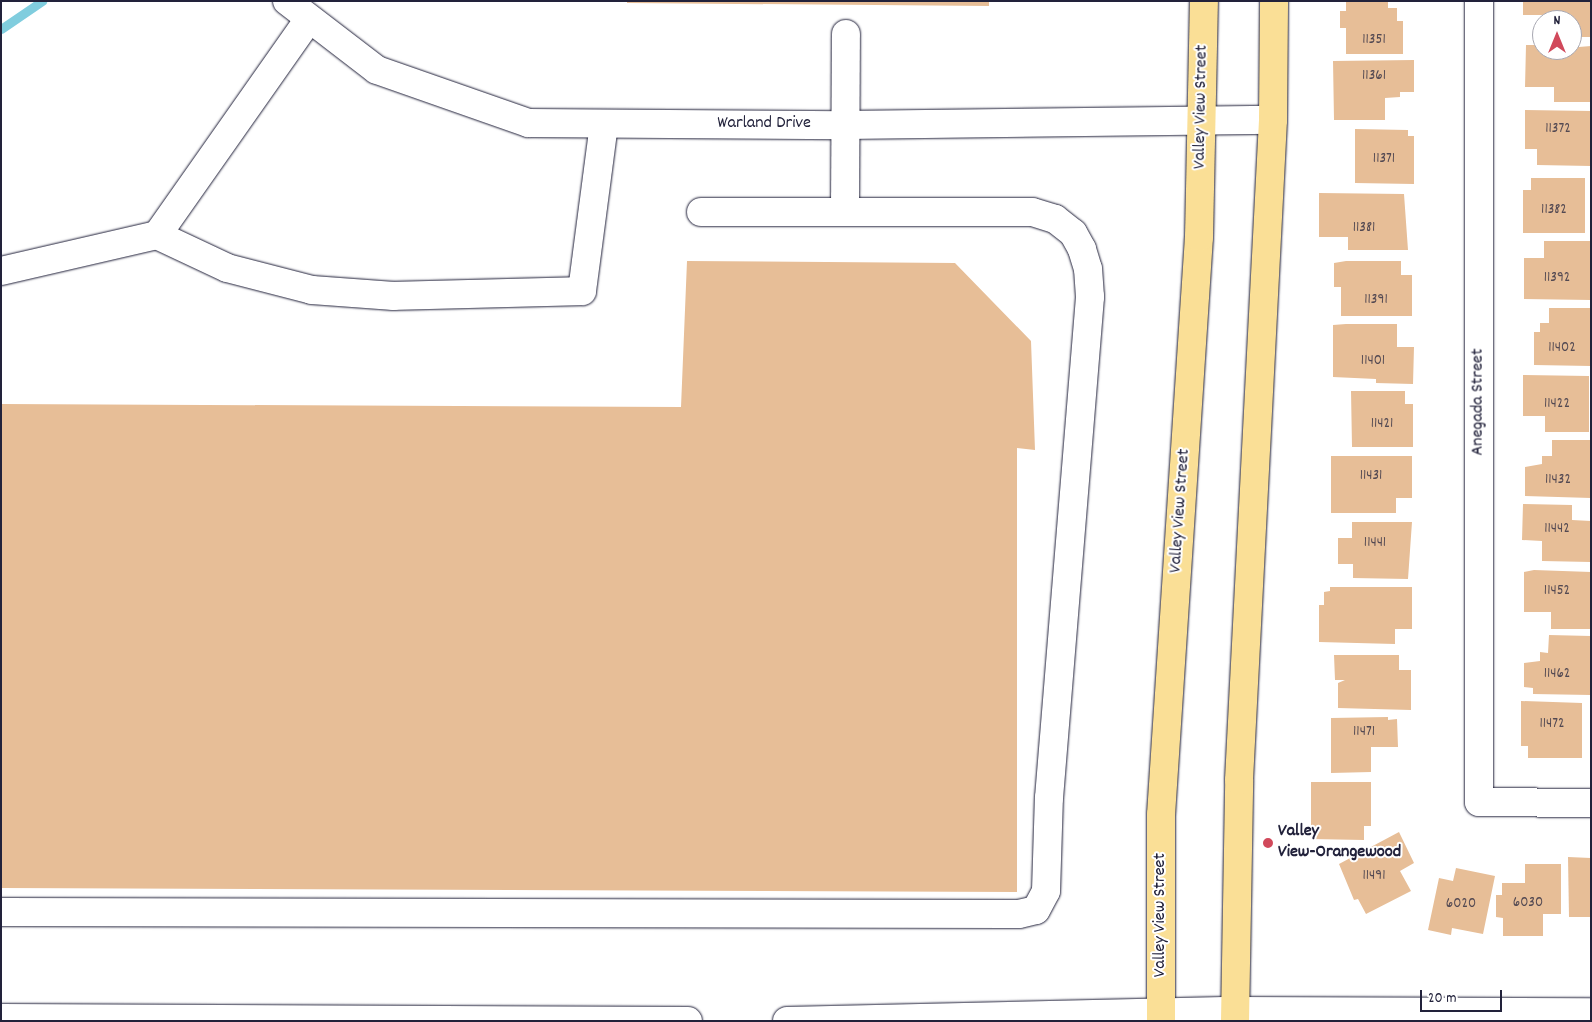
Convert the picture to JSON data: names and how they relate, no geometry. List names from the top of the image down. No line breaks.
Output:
{"streets":{"main road":["Valley View Street"],"street":["Warland Drive","Anegada Street"]},"crossings":[["Valley View Street","Warland Drive"]],"places":["Valley View-Orangewood"],"house_numbers":["11351","11361","11372","11371","11382","11381","11392","11391","11402","11401","11422","11421","11431","11432","11442","11441","11452","11462","11472","11471","11491","6030","6020"],"scale_bar":"20 m","north":"top"}
